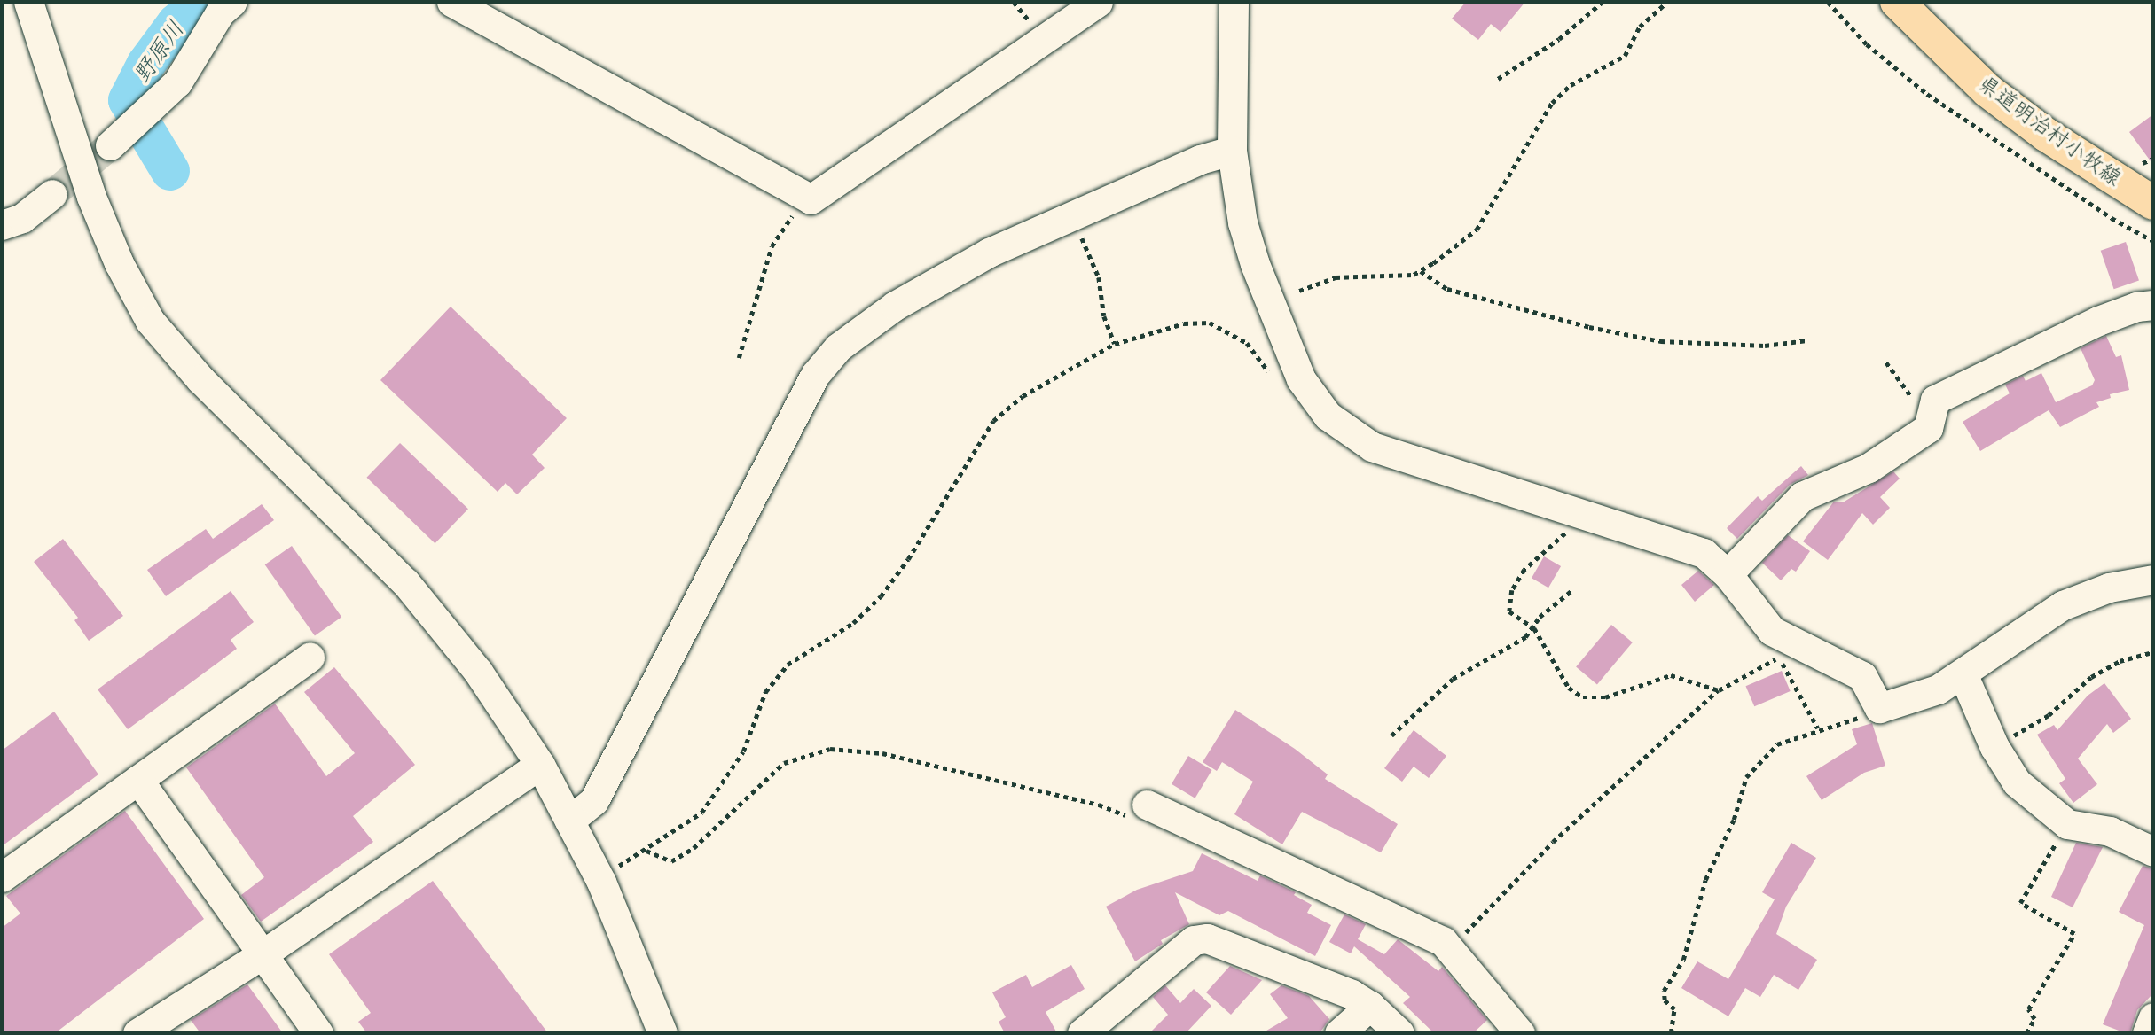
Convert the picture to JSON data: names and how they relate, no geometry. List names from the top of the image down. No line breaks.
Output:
{"streets":{"main road":["県道明治村小牧線"]},"water":["野原川"]}
